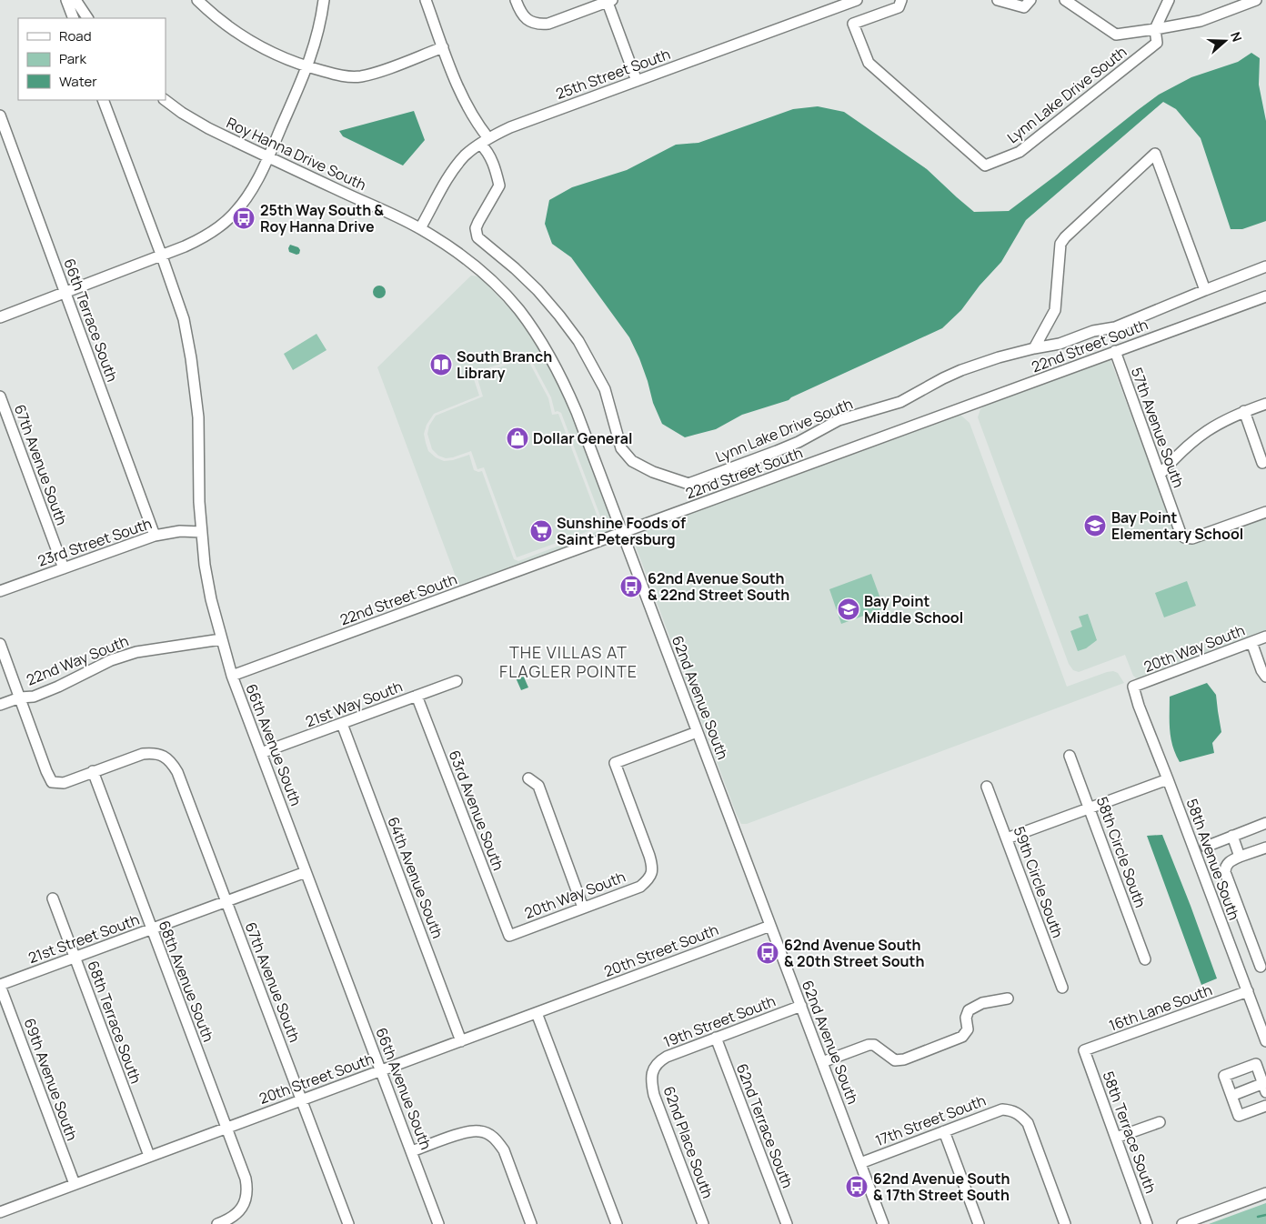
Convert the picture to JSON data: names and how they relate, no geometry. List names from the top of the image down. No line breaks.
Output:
{"streets":{"street":["25th Street South","Lynn Lake Drive South","Roy Hanna Drive South","66th Terrace South","22nd Street South","57th Avenue South","67th Avenue South","23rd Street South","20th Way South","22nd Way South","62nd Avenue South","21st Way South","66th Avenue South","63rd Avenue South","58th Circle South","58th Avenue South","64th Avenue South","59th Circle South","21st Street South","20th Street South","68th Avenue South","16th Lane South","19th Street South","68th Terrace South","69th Avenue South","17th Street South","62nd Terrace South","58th Terrace South","62nd Place South"]},"crossings":[["25th Street South","Lynn Lake Drive South"],["25th Street South","Roy Hanna Drive South"],["25th Street South","62nd Avenue South"],["Roy Hanna Drive South","62nd Avenue South"],["66th Terrace South","23rd Street South"],["22nd Street South","57th Avenue South"],["22nd Street South","62nd Avenue South"],["22nd Street South","66th Avenue South"],["67th Avenue South","23rd Street South"],["67th Avenue South","21st Street South"],["67th Avenue South","20th Street South"],["67th Avenue South","68th Avenue South"],["23rd Street South","66th Avenue South"],["20th Way South","62nd Avenue South"],["20th Way South","63rd Avenue South"],["20th Way South","58th Avenue South"],["22nd Way South","66th Avenue South"],["62nd Avenue South","20th Street South"],["62nd Avenue South","19th Street South"],["62nd Avenue South","17th Street South"],["21st Way South","66th Avenue South"],["21st Way South","63rd Avenue South"],["21st Way South","64th Avenue South"],["66th Avenue South","21st Street South"],["66th Avenue South","20th Street South"],["58th Avenue South","16th Lane South"],["64th Avenue South","20th Street South"],["21st Street South","68th Avenue South"],["21st Street South","68th Terrace South"],["21st Street South","69th Avenue South"],["20th Street South","68th Avenue South"],["20th Street South","68th Terrace South"],["20th Street South","69th Avenue South"],["16th Lane South","58th Terrace South"],["19th Street South","62nd Terrace South"],["19th Street South","62nd Place South"]],"districts":["THE VILLAS AT FLAGLER POINTE"],"places":{"bus stop":["25th Way South & Roy Hanna Drive","62nd Avenue South & 22nd Street South","62nd Avenue South & 20th Street South","62nd Avenue South & 17th Street South"],"library":["South Branch Library"],"shop":["Dollar General"],"school or university":["Bay Point Elementary School","Bay Point Middle School"],"supermarket":["Sunshine Foods of Saint Petersburg"]},"legend":["Road","Park","Water"],"north":"right"}
